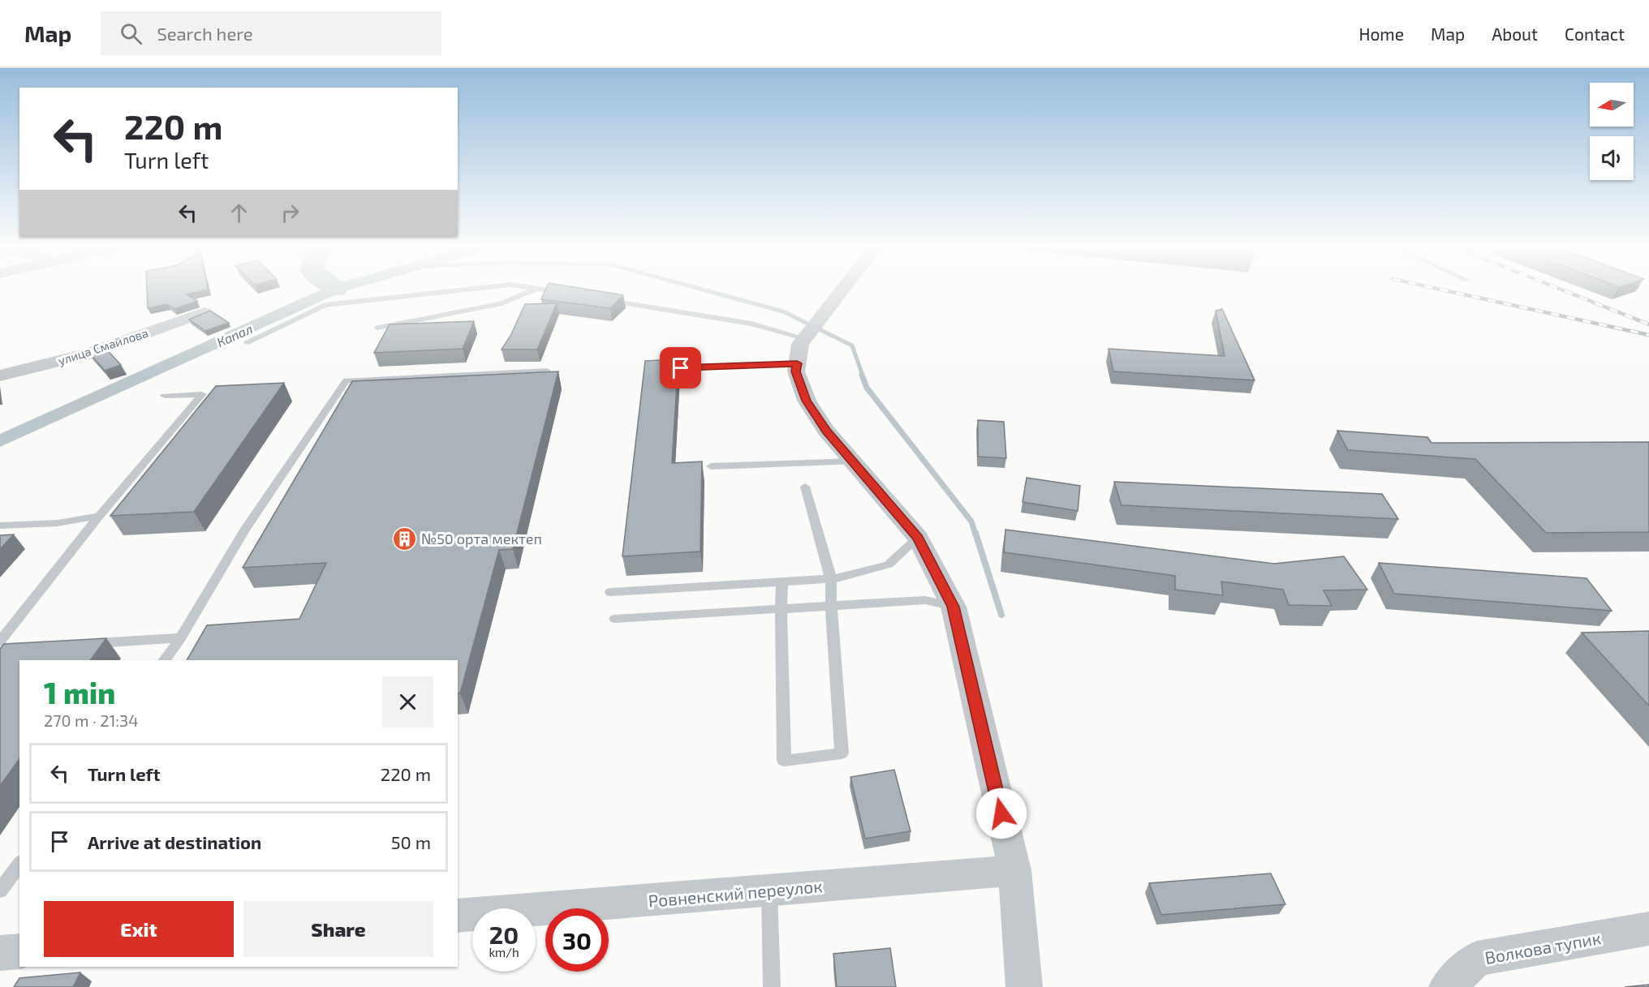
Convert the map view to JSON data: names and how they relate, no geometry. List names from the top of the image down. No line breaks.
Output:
{"streets":{"street":["улица Смайлова","Ровненский переулок","Волкова тупик"]},"water":["Капал"],"places":{"building":["№50 орта мектеп"]},"north":"left","page":{"header":"Map","search":"Search here","nav":["Home","Map","About","Contact"],"turn":["220 m","Turn left"],"heading":["1 min","270 m · 21:34"],"list":[{"name":"Turn left","value":"220 m"},{"name":"Arrive at destination","value":"50 m"}],"buttons":["Exit","Share"],"speed":"20 km/h","limit":"30"}}
